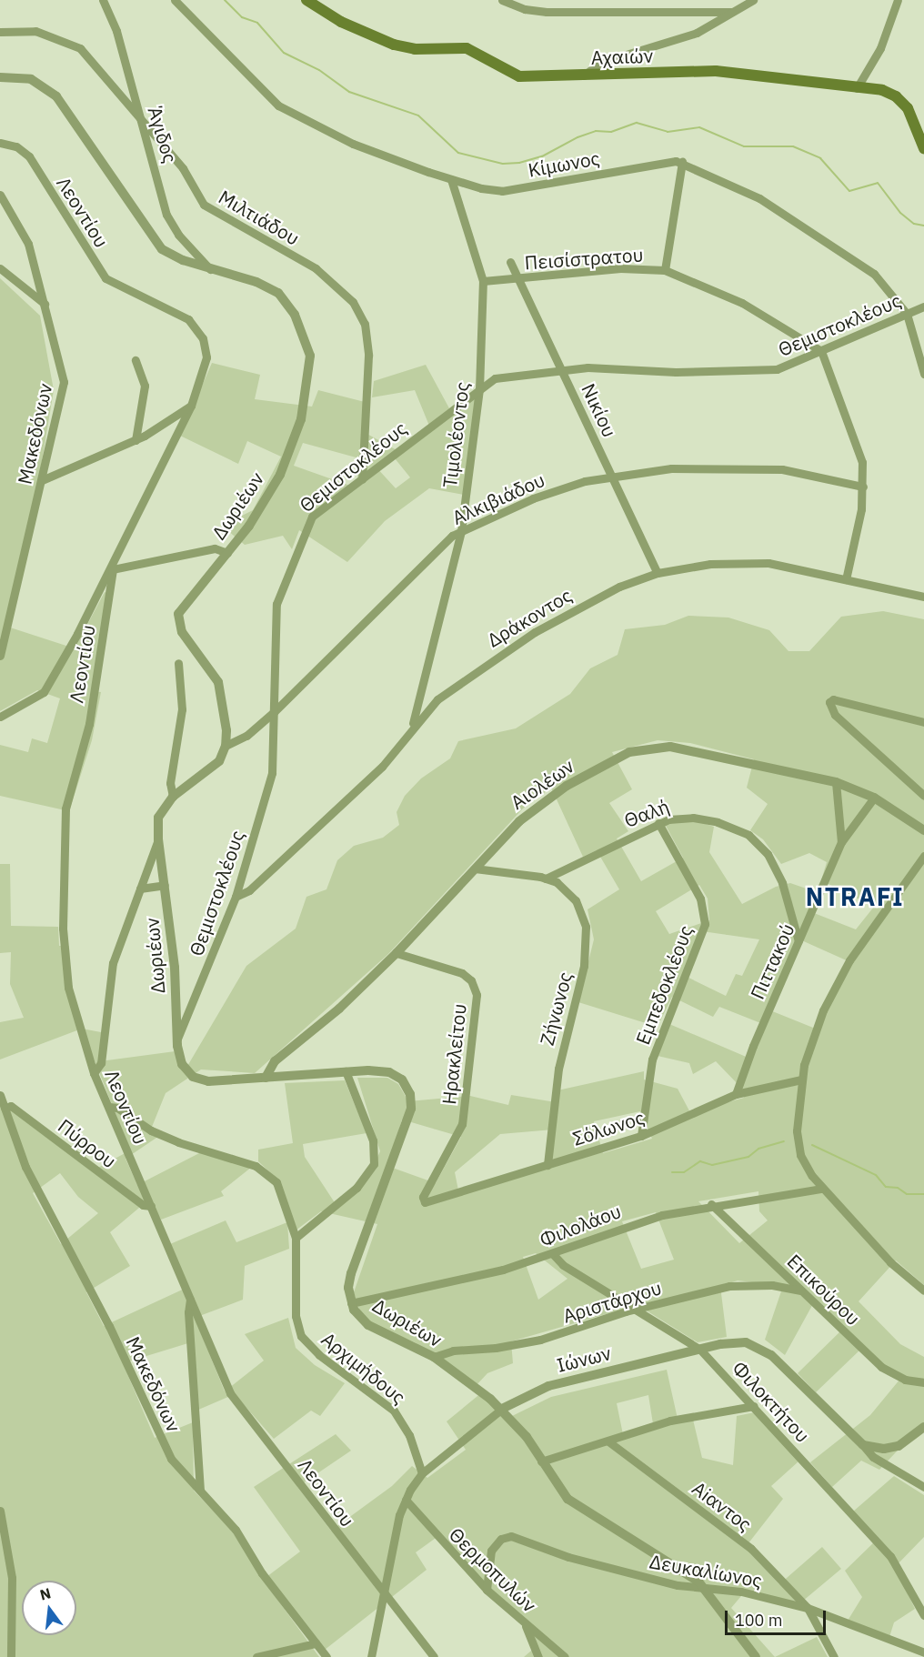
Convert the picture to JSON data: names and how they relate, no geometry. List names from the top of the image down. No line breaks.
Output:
{"streets":{"main road":["Αχαιών"],"street":["Άγιδος","Κίμωνος","Λεοντίου","Μιλτιάδου","Πεισίστρατου","Θεμιστοκλέους","Νικίου","Μακεδόνων","Τιμολέοντος","Αλκιβιάδου","Δωριέων","Δράκοντος","Αιολέων","Θαλή","Πιττακού","Εμπεδοκλέους","Ζήνωνος","Ηρακλείτου","Σόλωνος","Πύρρου","Φιλολάου","Επικούρου","Αριστάρχου","Ιώνων","Αρχιμήδους","Φιλοκτήτου","Aiαντος","Θερμοπυλών","Δευκαλίωνος"]},"crossings":[["Άγιδος","Μιλτιάδου"],["Άγιδος","Δωριέων"],["Κίμωνος","Θεμιστοκλέους"],["Κίμωνος","Τιμολέοντος"],["Λεοντίου","Πύρρου"],["Λεοντίου","Ιώνων"],["Λεοντίου","Αρχιμήδους"],["Μιλτιάδου","Θεμιστοκλέους"],["Πεισίστρατου","Θεμιστοκλέους"],["Πεισίστρατου","Νικίου"],["Πεισίστρατου","Τιμολέοντος"],["Θεμιστοκλέους","Νικίου"],["Θεμιστοκλέους","Τιμολέοντος"],["Θεμιστοκλέους","Αλκιβιάδου"],["Θεμιστοκλέους","Δωριέων"],["Θεμιστοκλέους","Δράκοντος"],["Νικίου","Αλκιβιάδου"],["Νικίου","Δράκοντος"],["Μακεδόνων","Πύρρου"],["Τιμολέοντος","Αλκιβιάδου"],["Τιμολέοντος","Δράκοντος"],["Αλκιβιάδου","Δωριέων"],["Δωριέων","Αιολέων"],["Δωριέων","Φιλολάου"],["Δωριέων","Αριστάρχου"],["Δωριέων","Ιώνων"],["Δωριέων","Δευκαλίωνος"],["Αιολέων","Πιττακού"],["Αιολέων","Ηρακλείτου"],["Θαλή","Πιττακού"],["Θαλή","Εμπεδοκλέους"],["Θαλή","Ζήνωνος"],["Πιττακού","Σόλωνος"],["Εμπεδοκλέους","Σόλωνος"],["Ζήνωνος","Σόλωνος"],["Ηρακλείτου","Σόλωνος"],["Φιλολάου","Επικούρου"],["Φιλολάου","Φιλοκτήτου"],["Επικούρου","Αριστάρχου"],["Αριστάρχου","Φιλοκτήτου"],["Ιώνων","Αρχιμήδους"],["Ιώνων","Φιλοκτήτου"],["Ιώνων","Θερμοπυλών"],["Aiαντος","Δευκαλίωνος"],["Θερμοπυλών","Δευκαλίωνος"]],"districts":["NTRAFI"],"scale_bar":"100 m","north":"top"}
